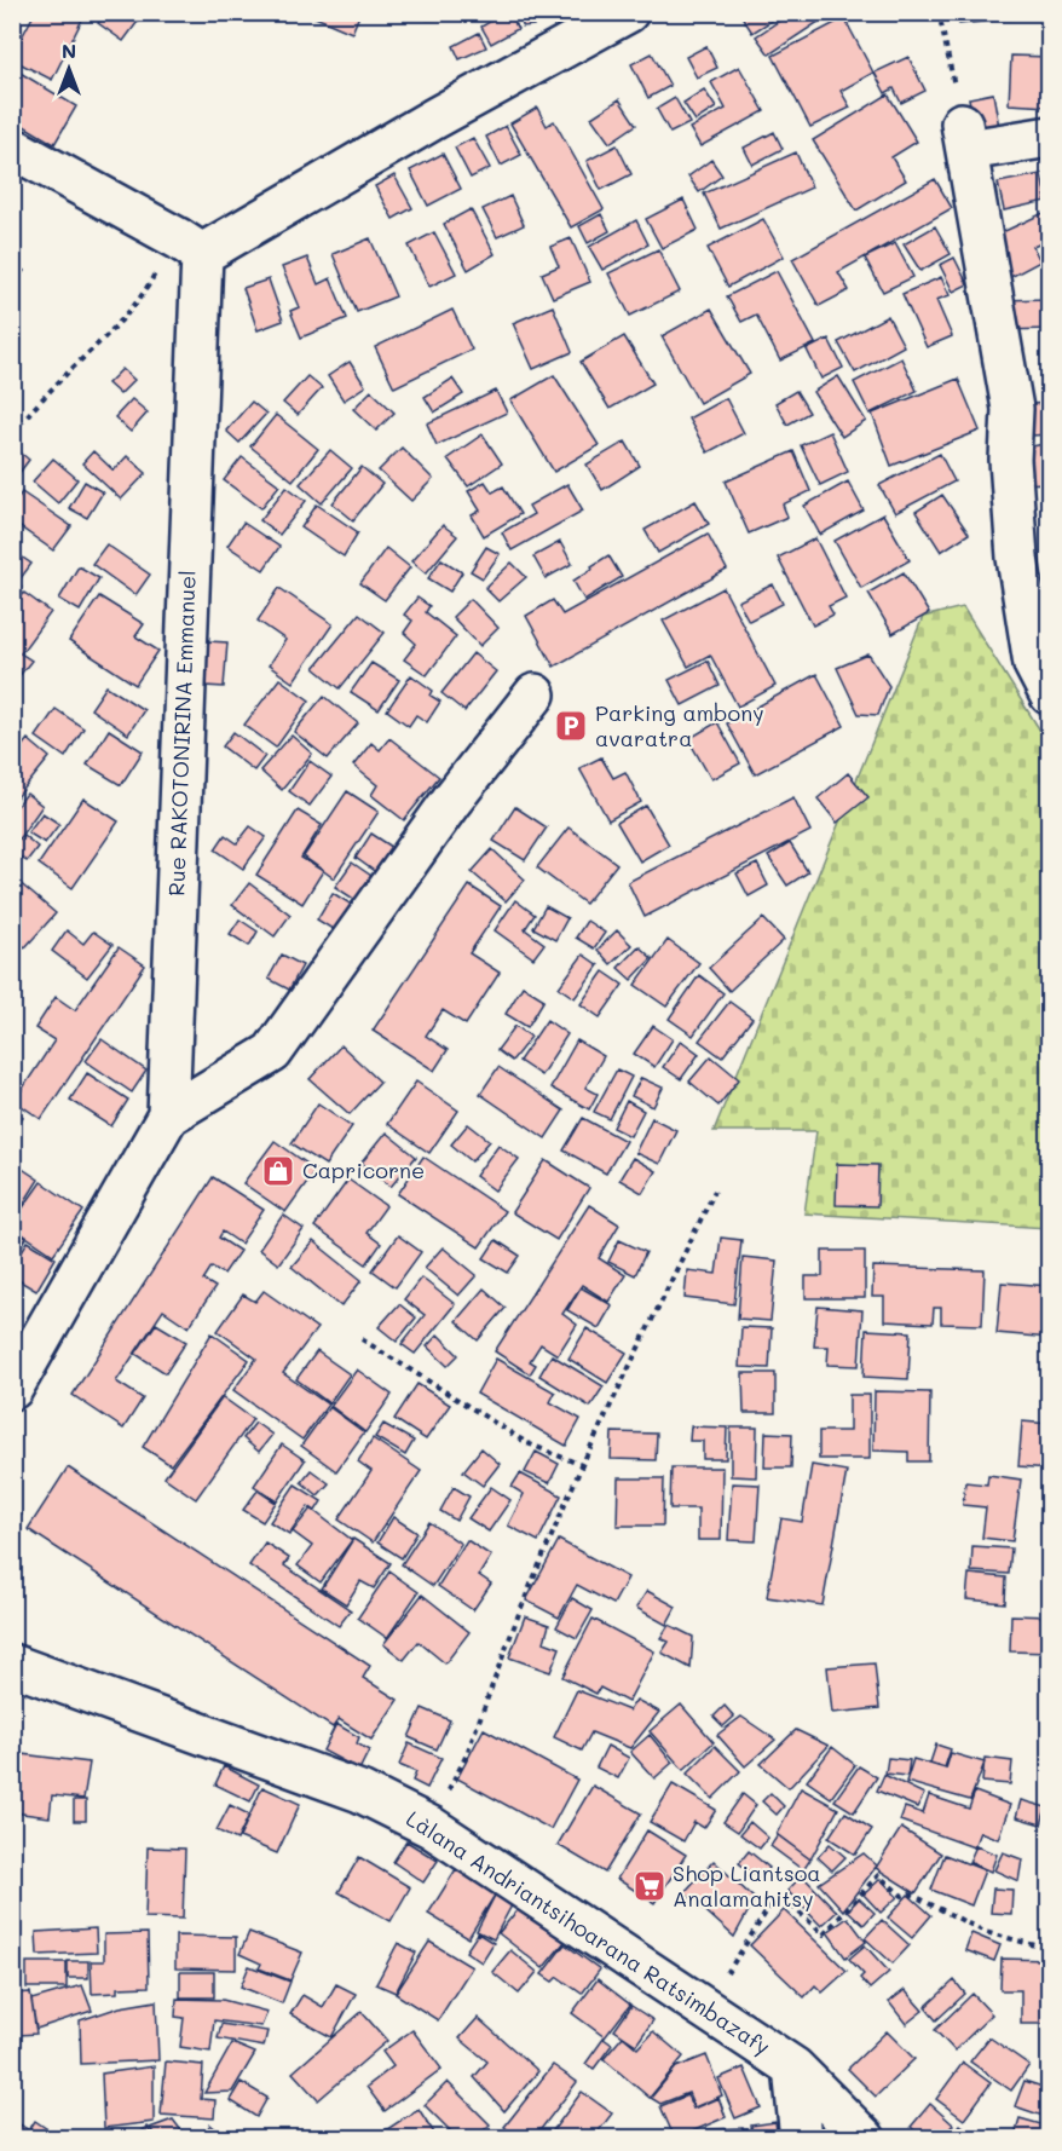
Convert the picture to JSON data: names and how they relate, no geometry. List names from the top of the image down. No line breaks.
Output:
{"streets":{"street":["Rue RAKOTONIRINA Emmanuel","Làlana Andriantsihoarana Ratsimbazafy"]},"places":{"parking":["Parking ambony avaratra"],"shop":["Capricorne"],"supermarket":["Shop Liantsoa Analamahitsy"]},"north":"top"}
